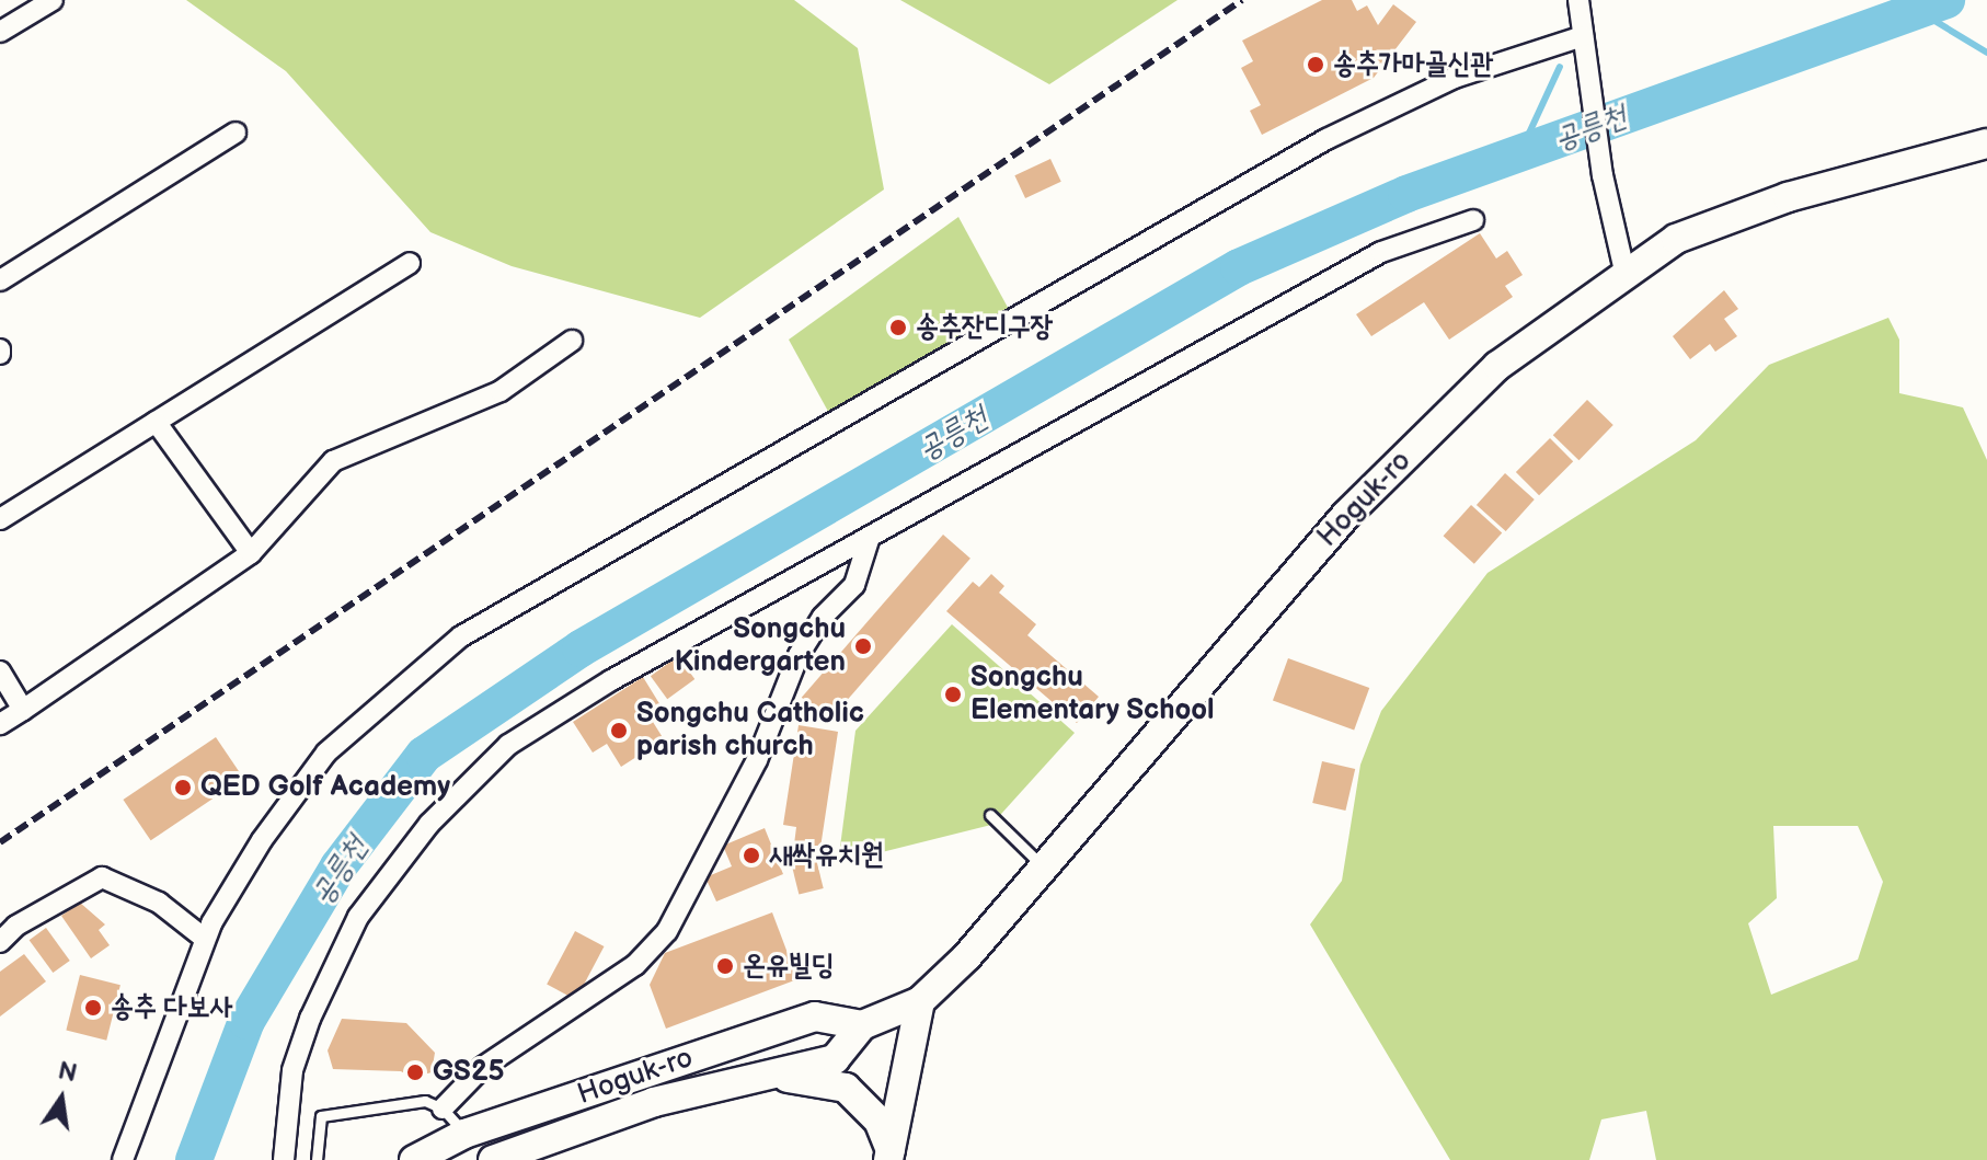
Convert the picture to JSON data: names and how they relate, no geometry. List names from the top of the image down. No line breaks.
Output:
{"streets":{"street":["Hoguk-ro"]},"water":["공릉천"],"places":["송추가마골신관","송추잔디구장","Songchu Kindergarten","Songchu Elementary School","Songchu Catholic parish church","QED Golf Academy","새싹유치원","온유빌딩","송추 다보사","GS25"],"north":"top"}
